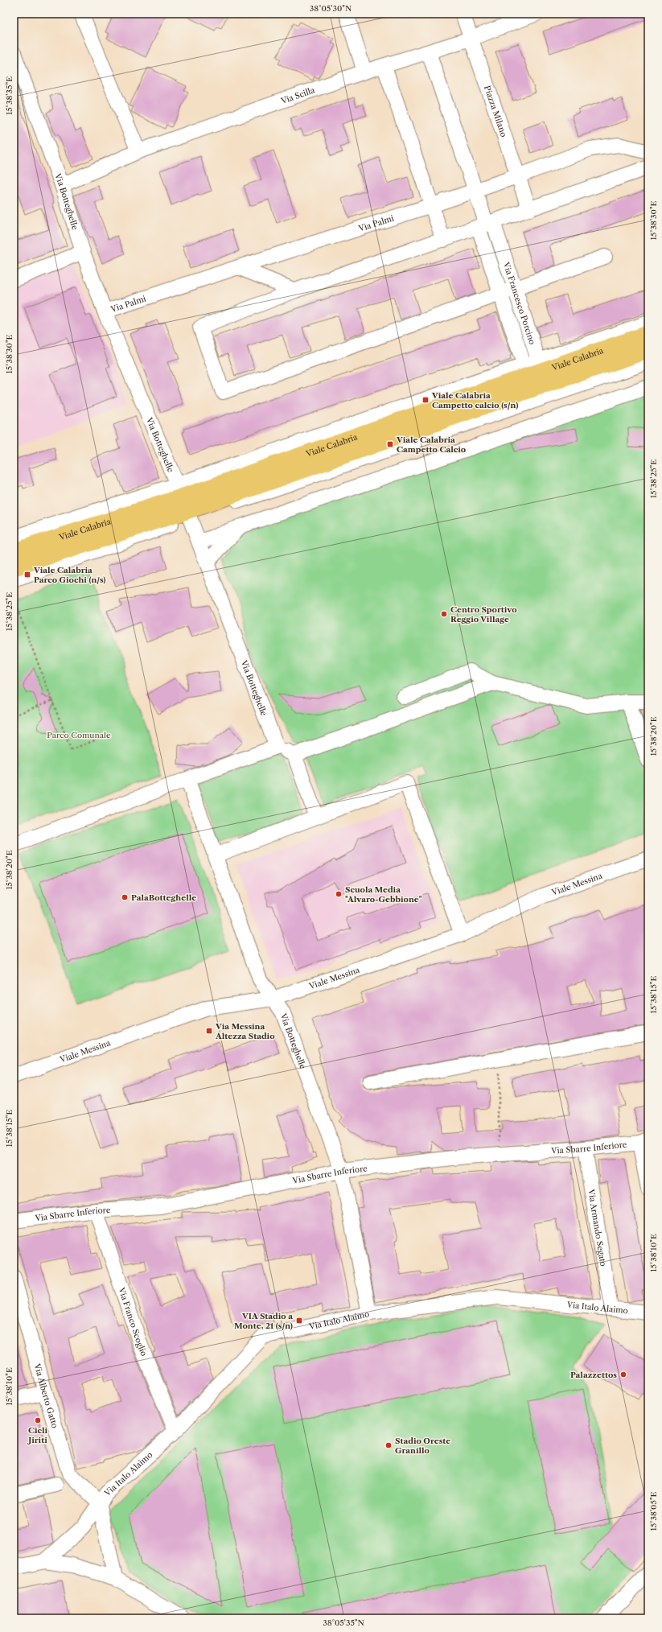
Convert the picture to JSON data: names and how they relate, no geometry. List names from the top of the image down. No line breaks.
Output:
{"streets":{"main road":["Viale Calabria"],"street":["Via Scilla","Piazza Milano","Via Botteghelle","Via Palmi","Via Francesco Porcino","Viale Messina","Via Sbarre Inferiore","Via Armando Segato","Via Italo Alaimo","Via Franco Scoglio","Via Alberto Gatto"]},"crossings":[["Via Scilla","Piazza Milano"],["Via Scilla","Via Botteghelle"],["Piazza Milano","Via Palmi"],["Via Botteghelle","Via Palmi"],["Via Botteghelle","Viale Calabria"],["Via Botteghelle","Viale Messina"],["Via Botteghelle","Via Sbarre Inferiore"],["Via Botteghelle","Via Italo Alaimo"],["Via Francesco Porcino","Viale Calabria"],["Via Sbarre Inferiore","Via Armando Segato"],["Via Sbarre Inferiore","Via Franco Scoglio"],["Via Armando Segato","Via Italo Alaimo"],["Via Italo Alaimo","Via Franco Scoglio"],["Via Italo Alaimo","Via Alberto Gatto"]],"parks":["Parco Comunale"],"places":{"transit":["Viale Calabria Campetto calcio (s/n)","Viale Calabria Campetto Calcio","Viale Calabria Parco Giochi (n/s)","Via Messina Altezza Stadio","VIA Stadio a Monte, 21 (s/n)"],"other":["Centro Sportivo Reggio Village","Scuola Media \"Alvaro-Gebbione\"","PalaBotteghelle","Palazzettos","Cicli Jiriti","Stadio Oreste Granillo"]},"coordinates":["38°05'30\"N","15°38'35\"E","15°38'30\"E","15°38'25\"E","15°38'20\"E","15°38'15\"E","15°38'10\"E","15°38'05\"E","38°05'35\"N"]}
